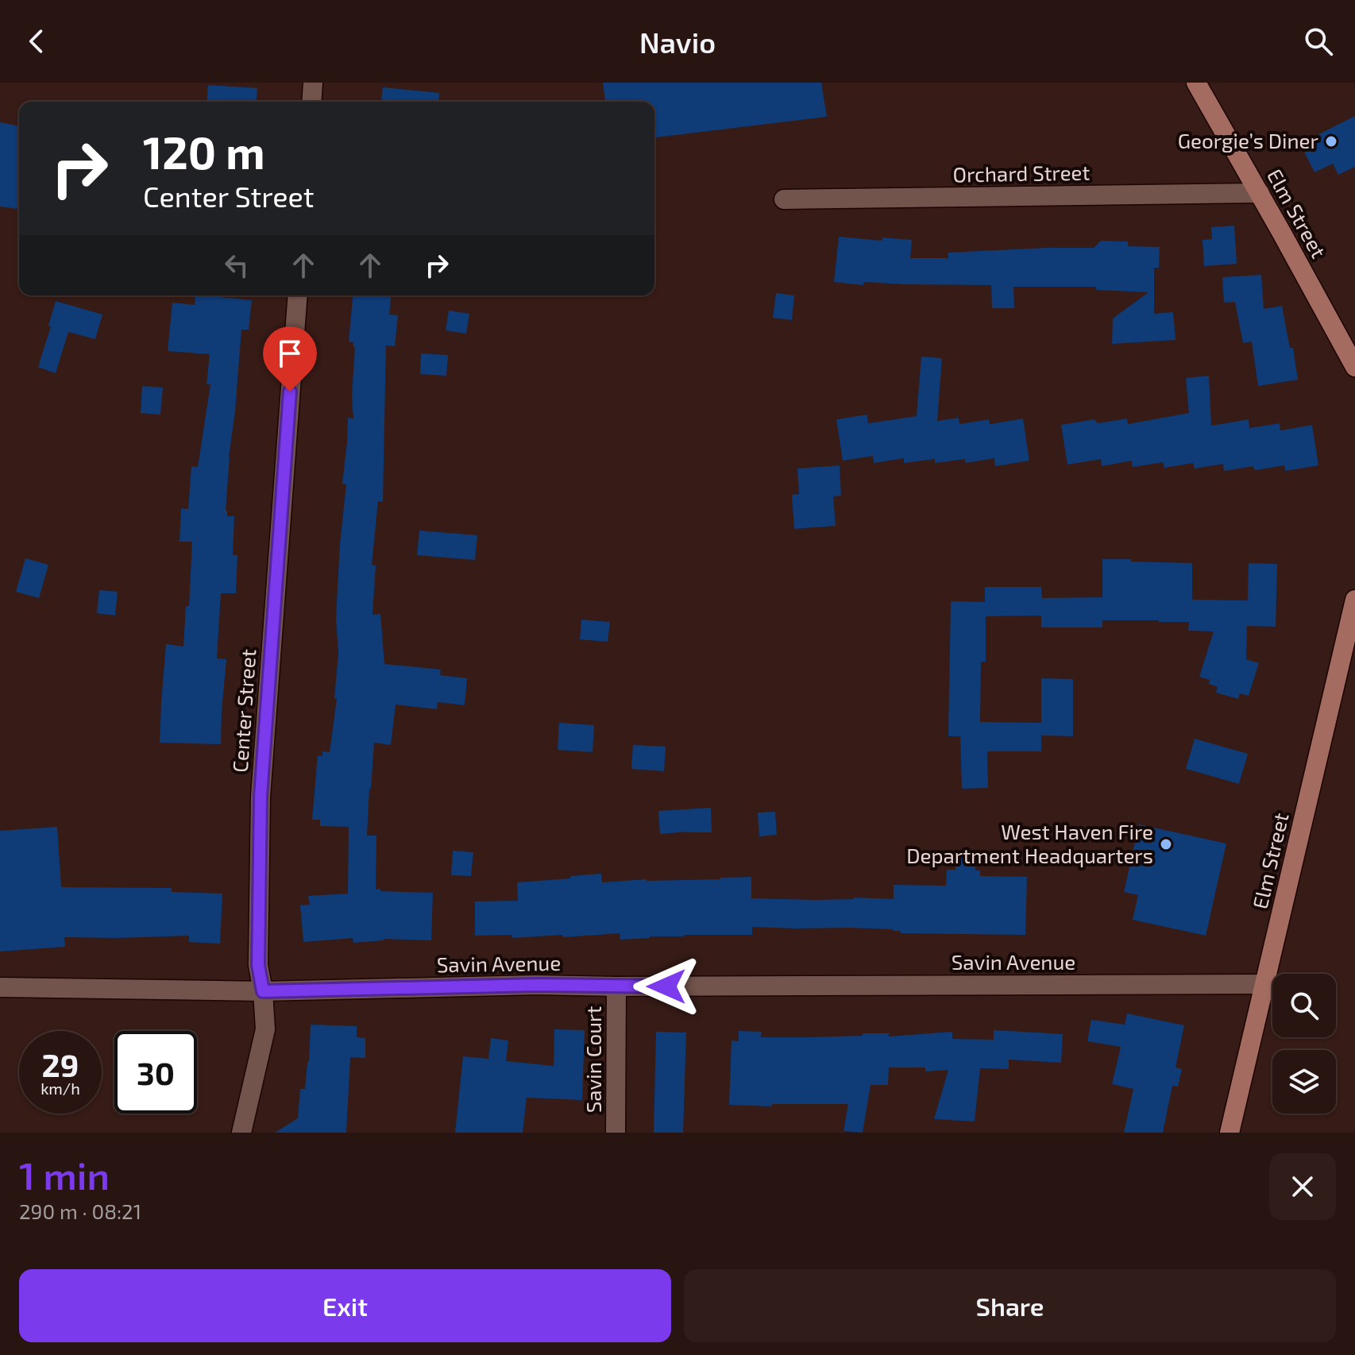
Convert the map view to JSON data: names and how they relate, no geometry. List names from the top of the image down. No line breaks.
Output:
{"streets":{"main road":["Elm Street"],"street":["Orchard Street","Center Street","Savin Avenue","Savin Court"]},"crossings":[["Orchard Street","Elm Street"],["Elm Street","Savin Avenue"],["Center Street","Savin Avenue"],["Savin Avenue","Savin Court"]],"places":["Georgie’s Diner","West Haven Fire Department Headquarters"],"page":{"header":"Navio","turn":["120 m","Center Street"],"speed":"29 km/h","limit":"30","heading":["1 min","290 m · 08:21"],"buttons":["Exit","Share"]}}
